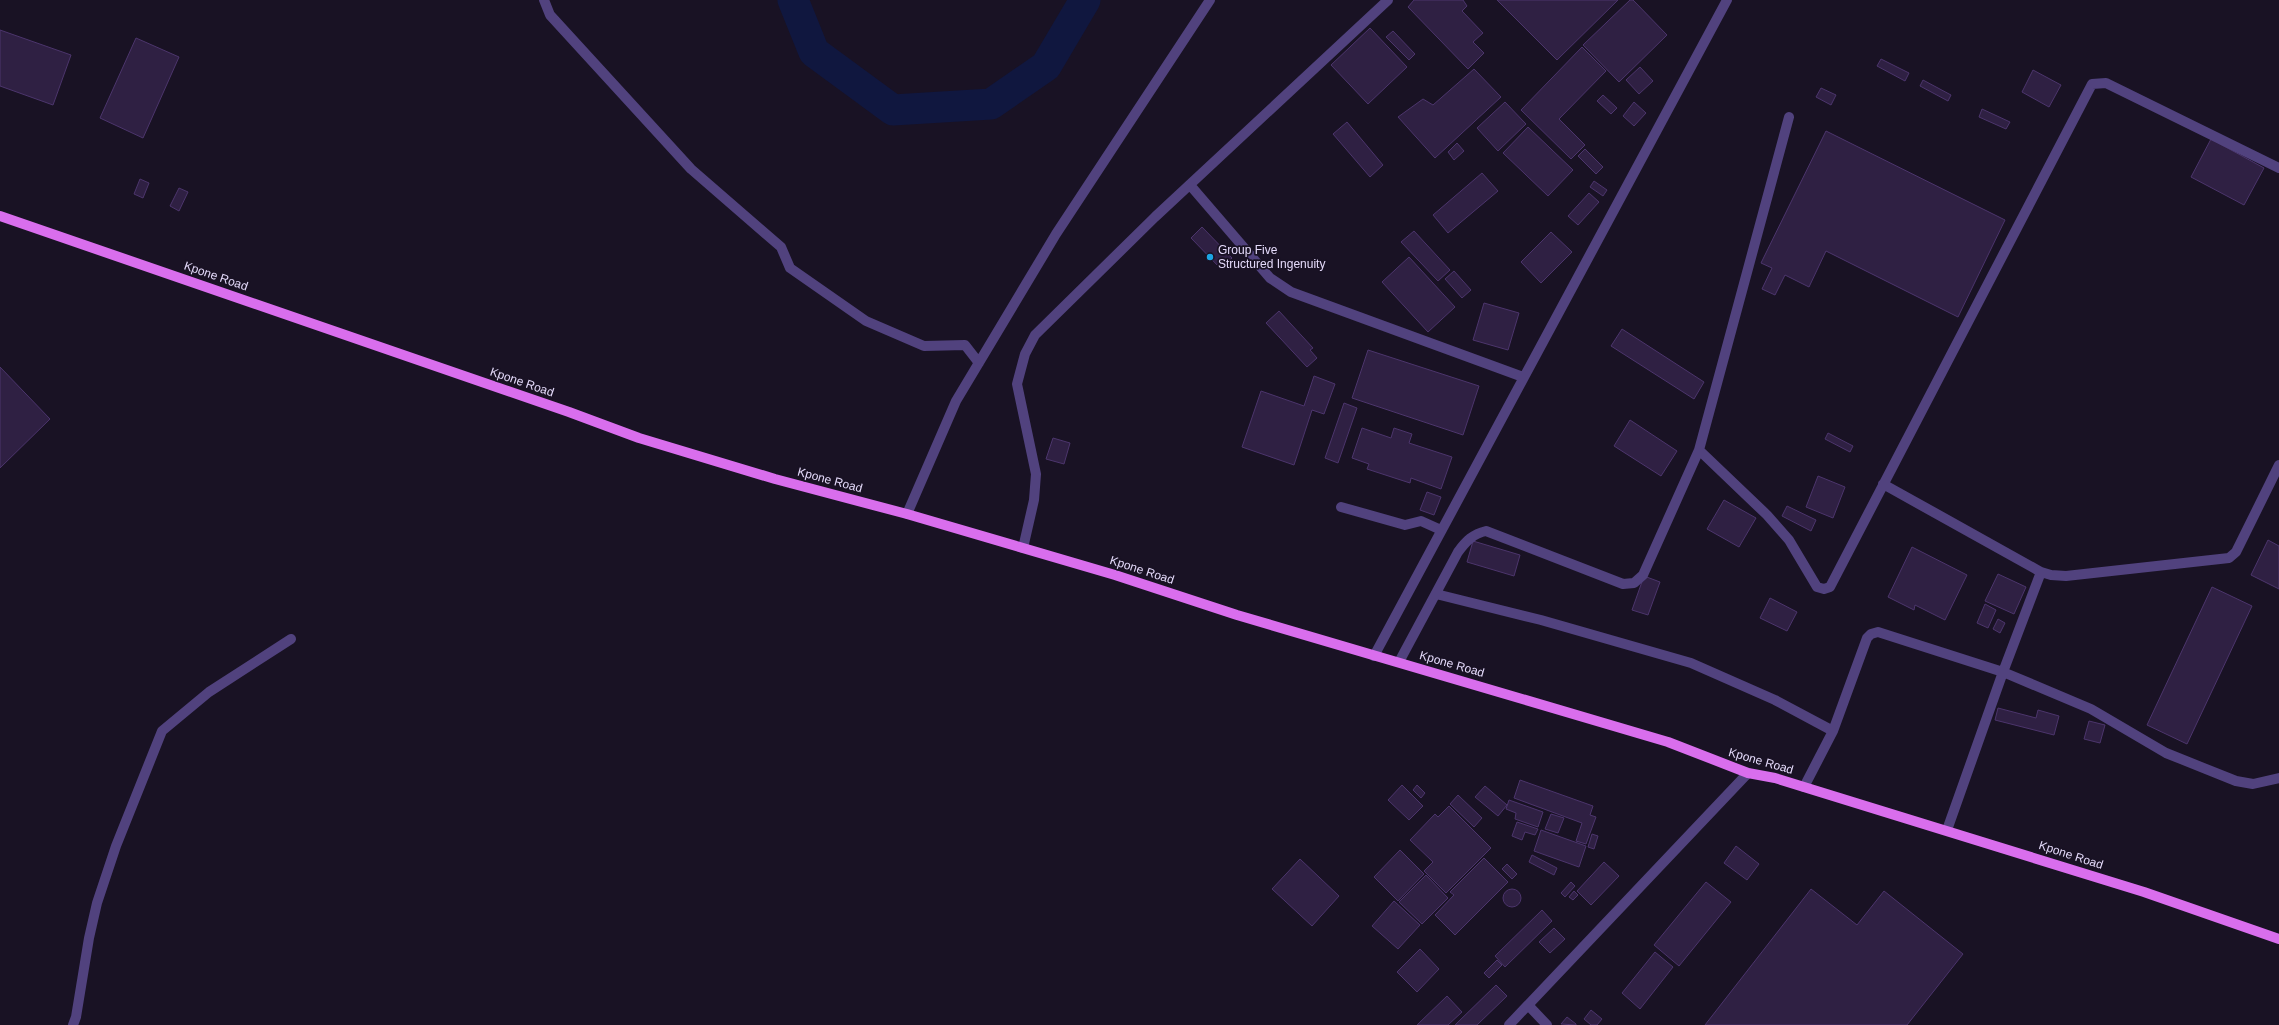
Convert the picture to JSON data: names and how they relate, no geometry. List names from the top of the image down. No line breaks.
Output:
{"streets":{"main road":["Kpone Road"]},"places":["Group Five Structured Ingenuity"]}
